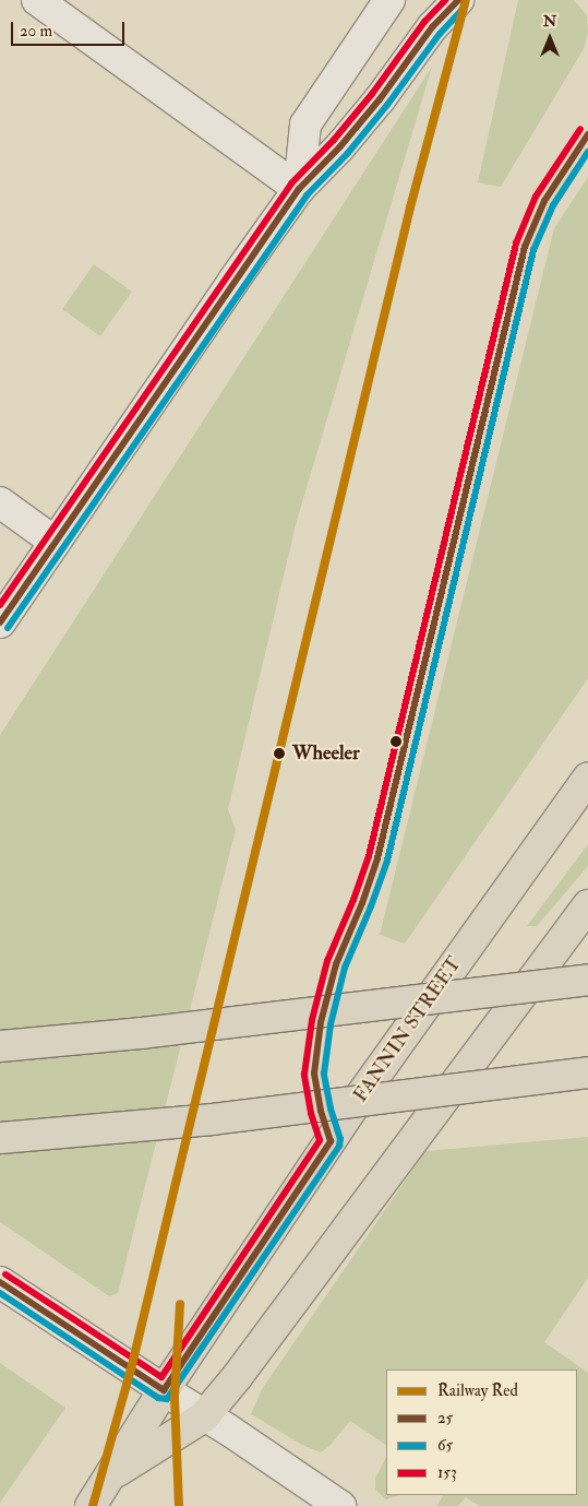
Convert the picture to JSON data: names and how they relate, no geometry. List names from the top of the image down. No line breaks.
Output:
{"streets":{"main road":["FANNIN STREET"]},"places":["Wheeler"],"lines":["rail line Red","transit line 25","transit line 153","transit line 65"],"legend":["Railway Red","25","65","153"],"scale_bar":"20 m","north":"top"}
